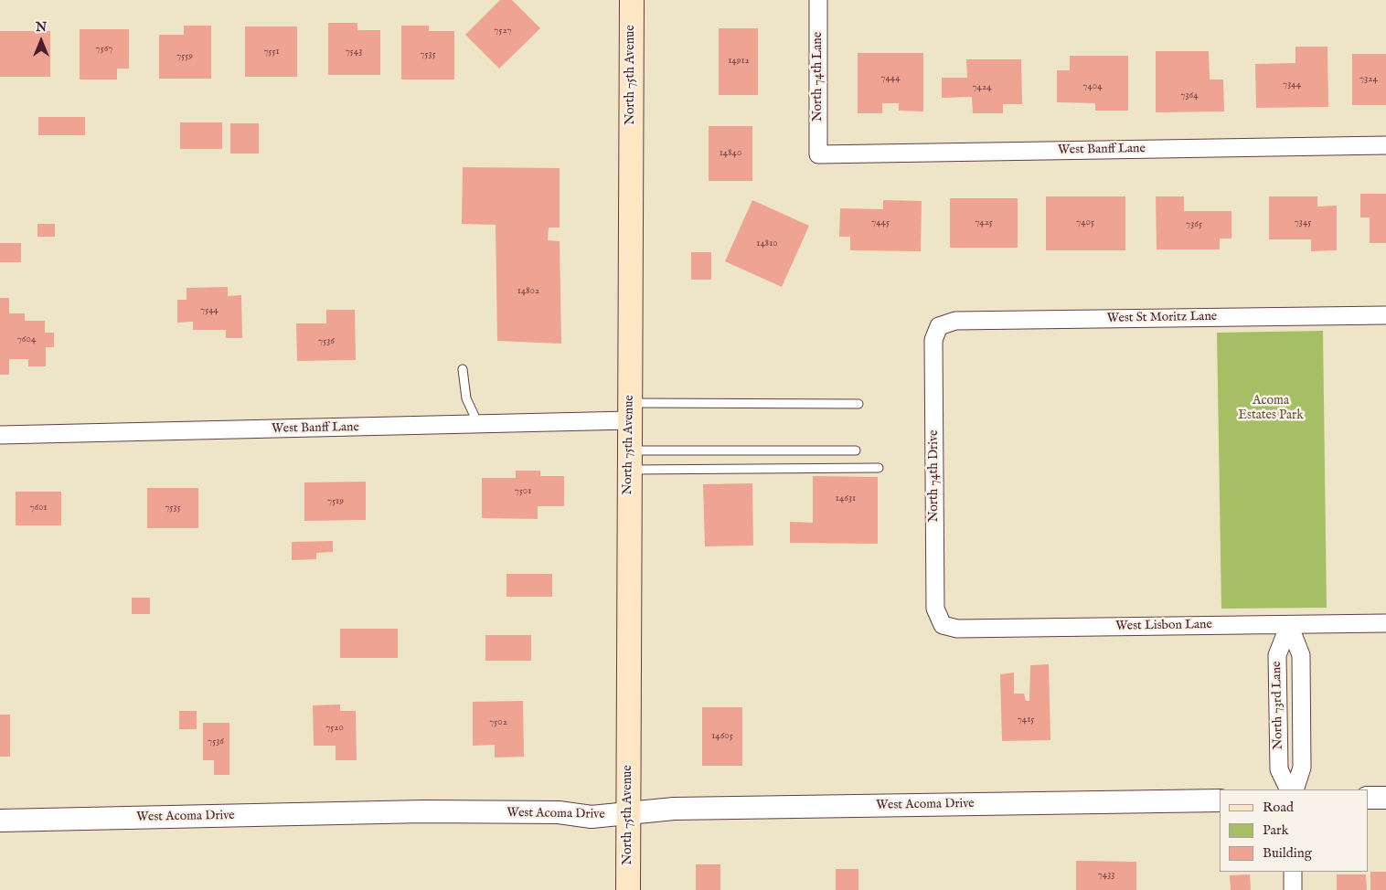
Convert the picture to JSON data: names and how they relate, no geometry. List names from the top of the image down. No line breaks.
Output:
{"streets":{"main road":["North 75th Avenue"],"street":["North 74th Lane","West Banff Lane","West St Moritz Lane","North 74th Drive","West Lisbon Lane","North 73rd Lane","West Acoma Drive"]},"crossings":[["North 75th Avenue","West Banff Lane"],["North 75th Avenue","West Acoma Drive"],["North 74th Lane","West Banff Lane"],["West St Moritz Lane","North 74th Drive"],["North 74th Drive","West Lisbon Lane"],["West Lisbon Lane","North 73rd Lane"]],"parks":["Acoma Estates Park"],"house_numbers":["7527","7567","7551","7543","7535","7559","14912","7444","7324","7344","7404","7424","7364","14840","7445","7425","7405","7345","7365","14810","14802","7544","7604","7536","7501","14631","7519","7601","7535","7415","7502","7520","14605","7536","7433"],"legend":["Road","Park","Building"],"north":"top"}
